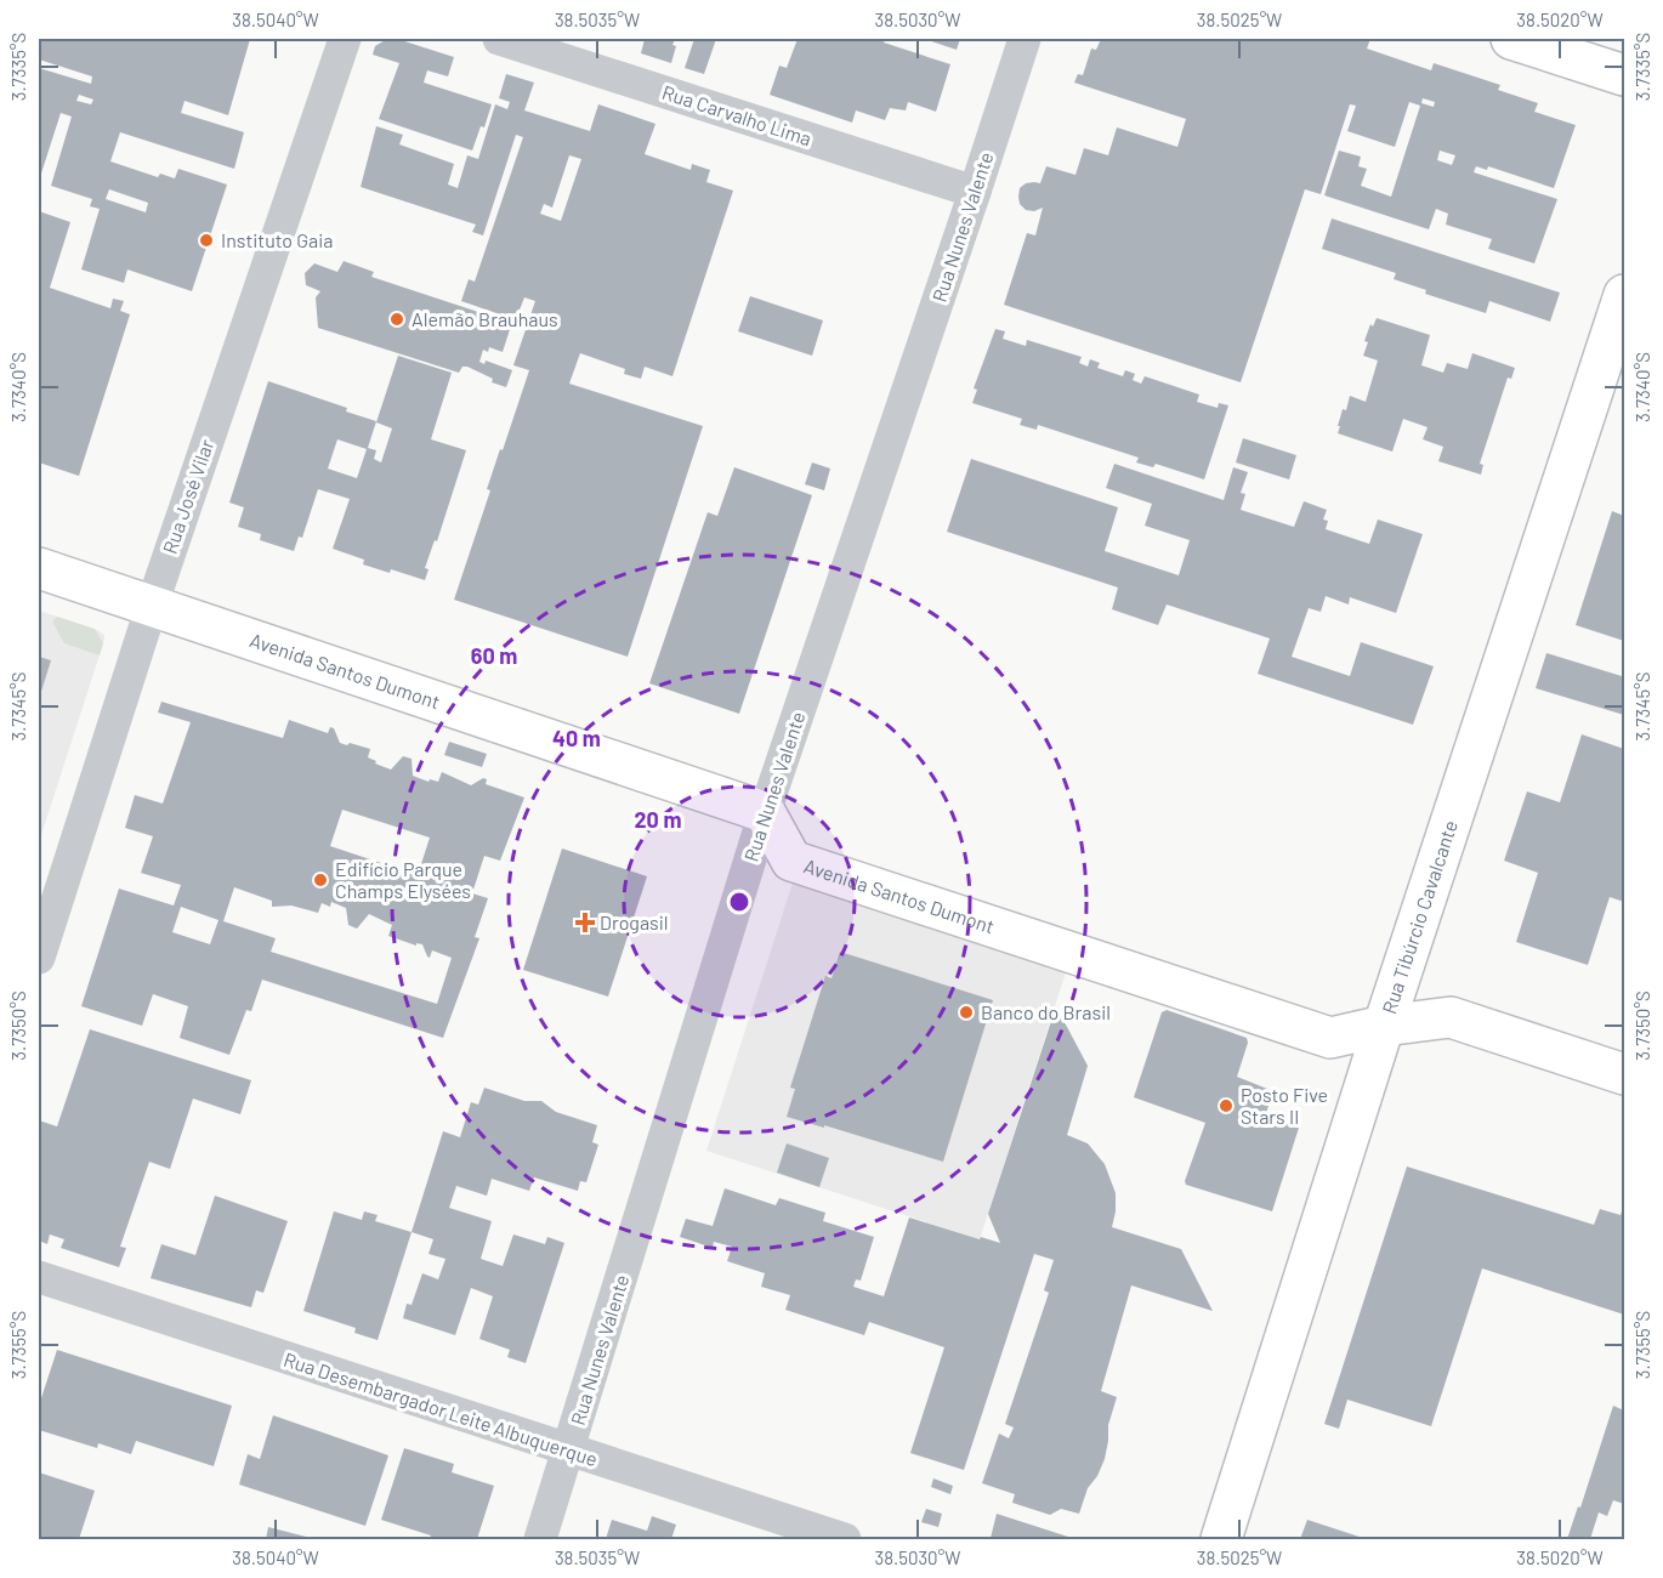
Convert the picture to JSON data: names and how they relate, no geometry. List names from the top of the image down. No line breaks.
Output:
{"streets":{"main road":["Avenida Santos Dumont","Rua Tibúrcio Cavalcante"],"street":["Rua Carvalho Lima","Rua Nunes Valente","Rua José Vilar","Rua Desembargador Leite Albuquerque"]},"crossings":[["Rua Carvalho Lima","Rua Nunes Valente"],["Rua Nunes Valente","Avenida Santos Dumont"],["Rua Nunes Valente","Rua Desembargador Leite Albuquerque"],["Rua José Vilar","Avenida Santos Dumont"],["Avenida Santos Dumont","Rua Tibúrcio Cavalcante"]],"places":{"other":["Instituto Gaia","Alemão Brauhaus","Edifício Parque Champs Elysées","Banco do Brasil","Posto Five Stars II"],"health":["Drogasil"]},"coordinates":["38.5040°W","38.5035°W","38.5030°W","38.5025°W","38.5020°W","3.7335°S","3.7340°S","3.7345°S","3.7350°S","3.7355°S"],"rings":["60 m","40 m","20 m"]}
